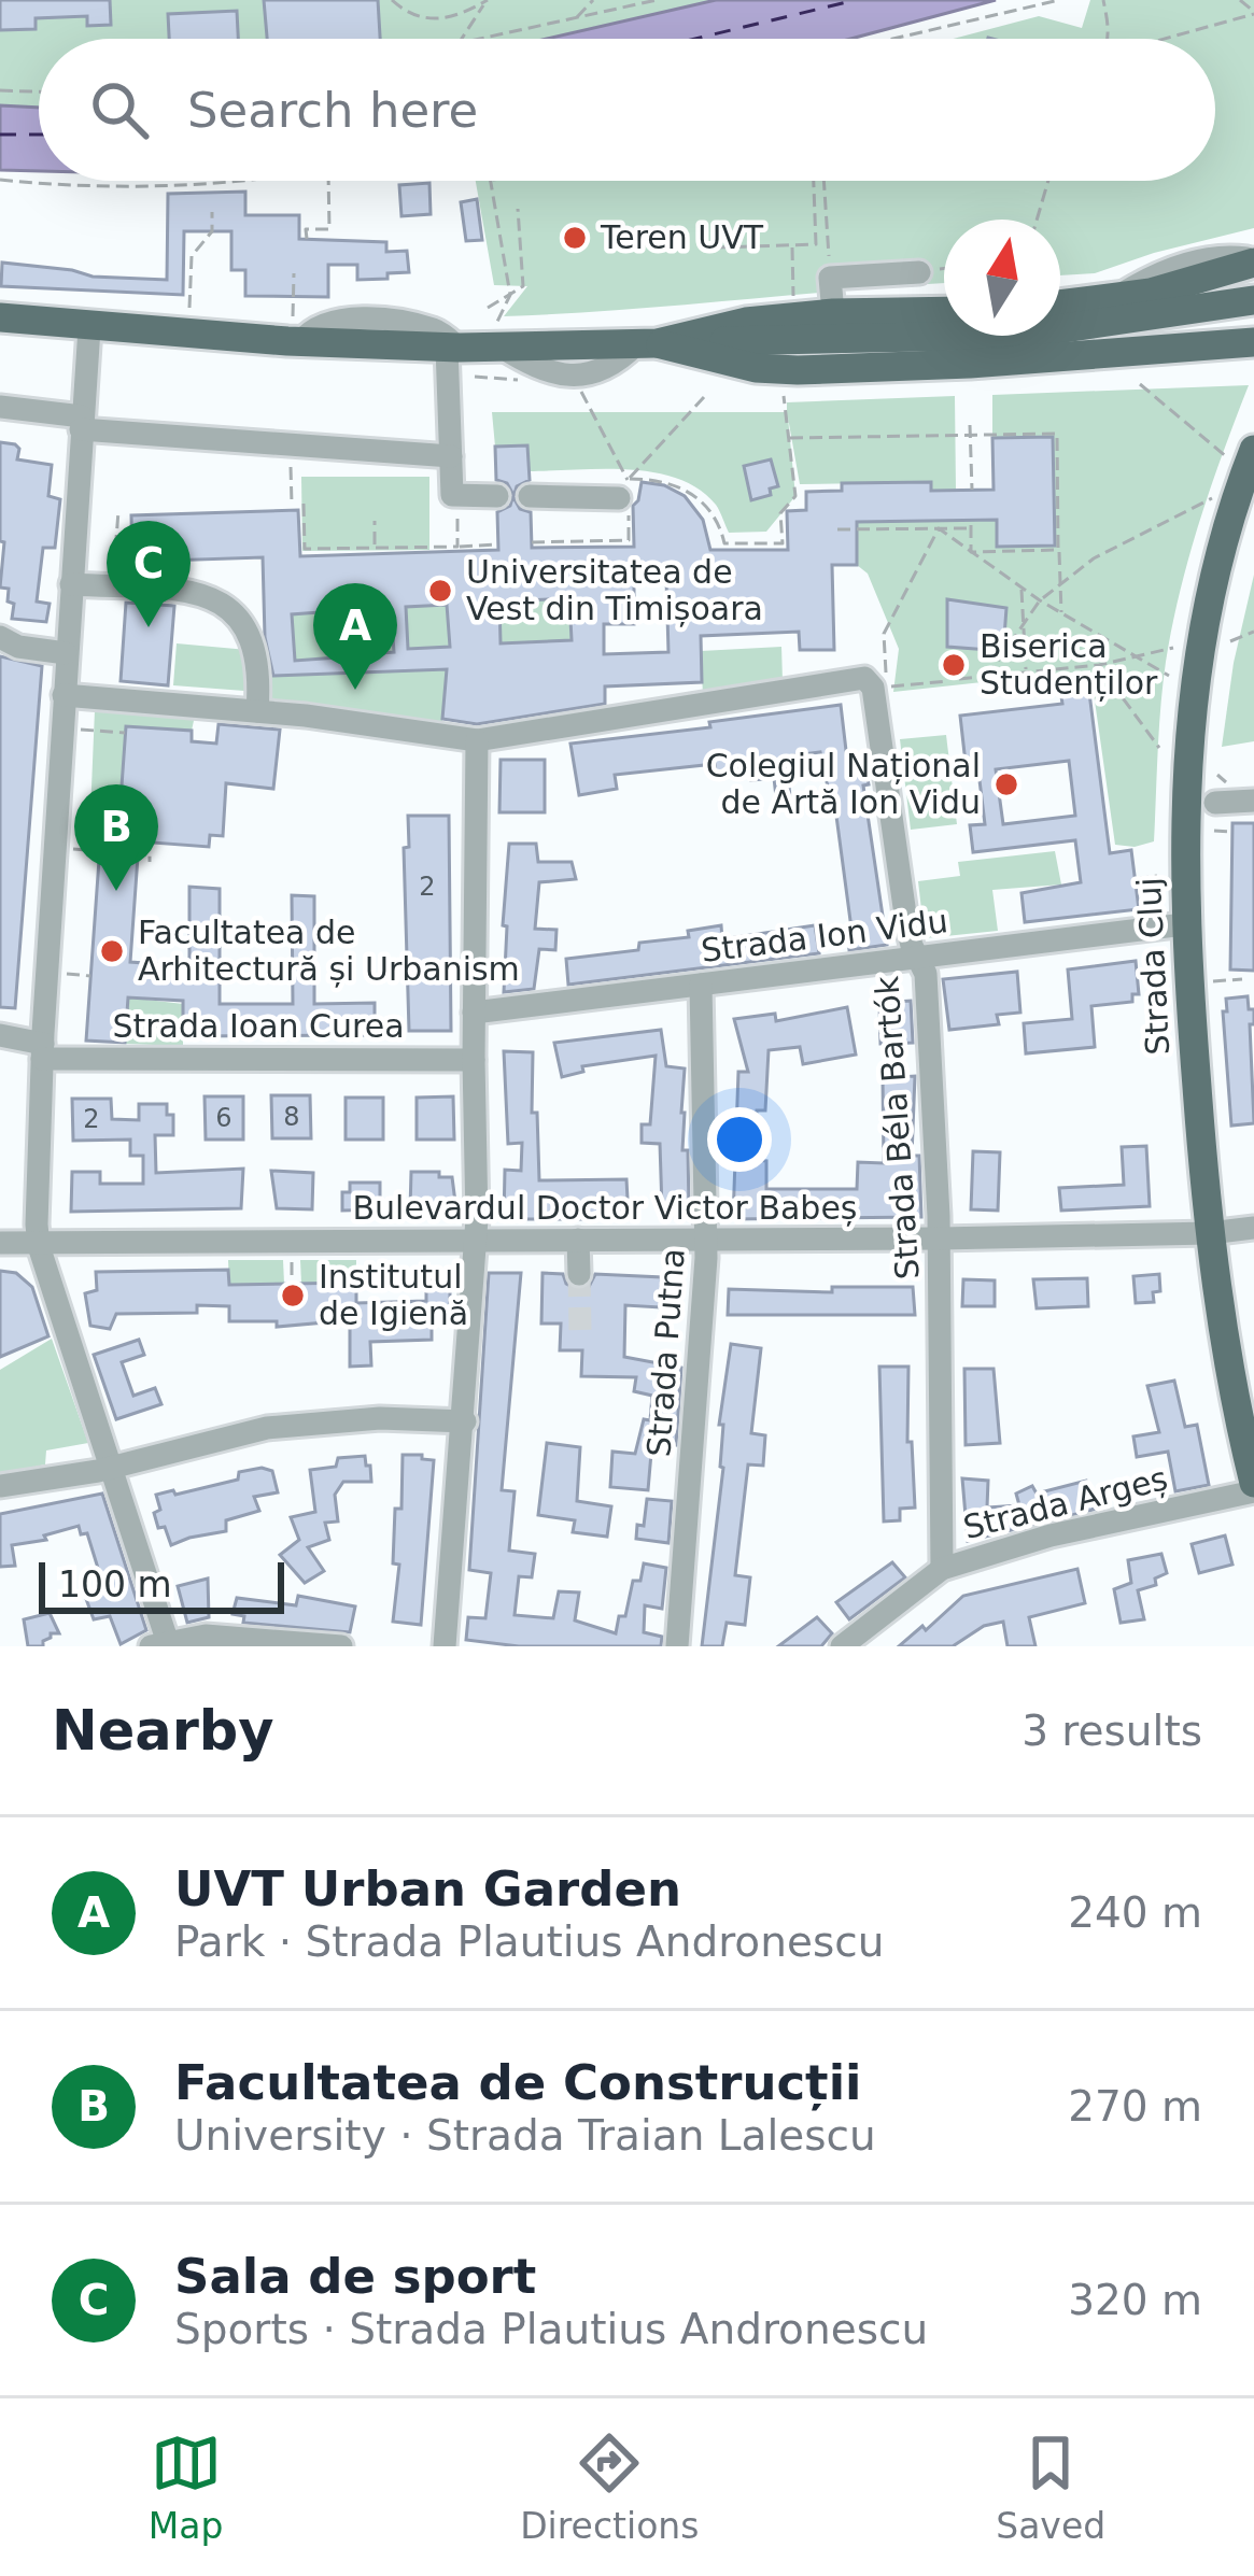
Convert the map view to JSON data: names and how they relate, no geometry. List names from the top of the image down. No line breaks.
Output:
{"streets":{"main road":["Strada Cluj"],"street":["Strada Ion Vidu","Strada Ioan Curea","Strada Béla Bartók","Bulevardul Doctor Victor Babeș","Strada Putna","Strada Argeș"]},"crossings":[["Strada Ion Vidu","Strada Cluj"],["Strada Ion Vidu","Strada Béla Bartók"],["Strada Ion Vidu","Strada Putna"],["Strada Cluj","Bulevardul Doctor Victor Babeș"],["Strada Cluj","Strada Argeș"],["Strada Béla Bartók","Bulevardul Doctor Victor Babeș"],["Strada Béla Bartók","Strada Argeș"],["Bulevardul Doctor Victor Babeș","Strada Putna"]],"places":["Teren UVT","Universitatea de Vest din Timișoara","Biserica Studenților","Colegiul Național de Artă Ion Vidu","Facultatea de Arhitectură și Urbanism","Institutul de Igienă"],"house_numbers":["2","8","6","2"],"scale_bar":"100 m","north":"top","page":{"search":"Search here","pins":["C","A","B"],"scale":"100 m","heading":["Nearby","3 results"],"list":[{"mark":"A","name":"UVT Urban Garden","note":"Park · Strada Plautius Andronescu","value":"240 m"},{"mark":"B","name":"Facultatea de Construcții","note":"University · Strada Traian Lalescu","value":"270 m"},{"mark":"C","name":"Sala de sport","note":"Sports · Strada Plautius Andronescu","value":"320 m"}],"nav":["Map","Directions","Saved"]}}
